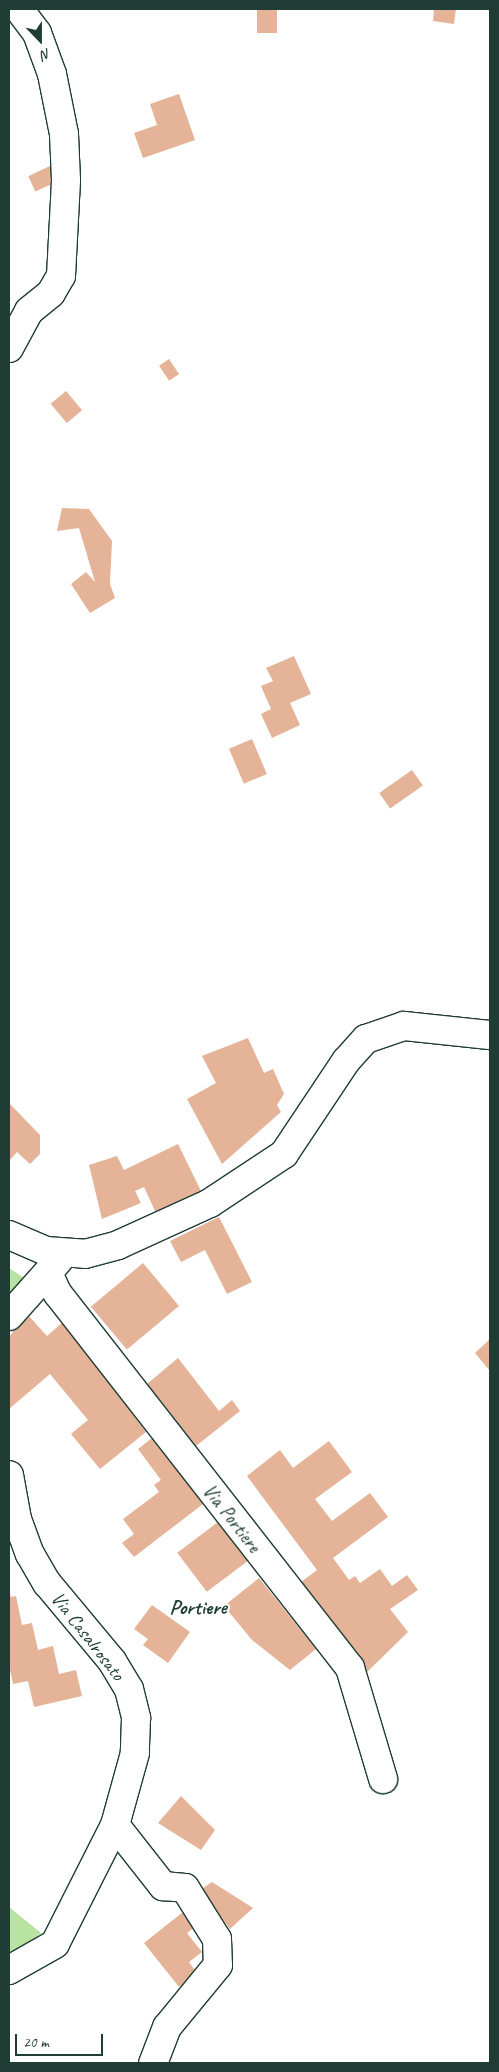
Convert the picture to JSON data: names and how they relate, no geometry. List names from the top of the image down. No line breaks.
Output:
{"streets":{"street":["Via Portiere","Via Casalrosato"]},"districts":["Portiere"],"scale_bar":"20 m","north":"bottom"}
